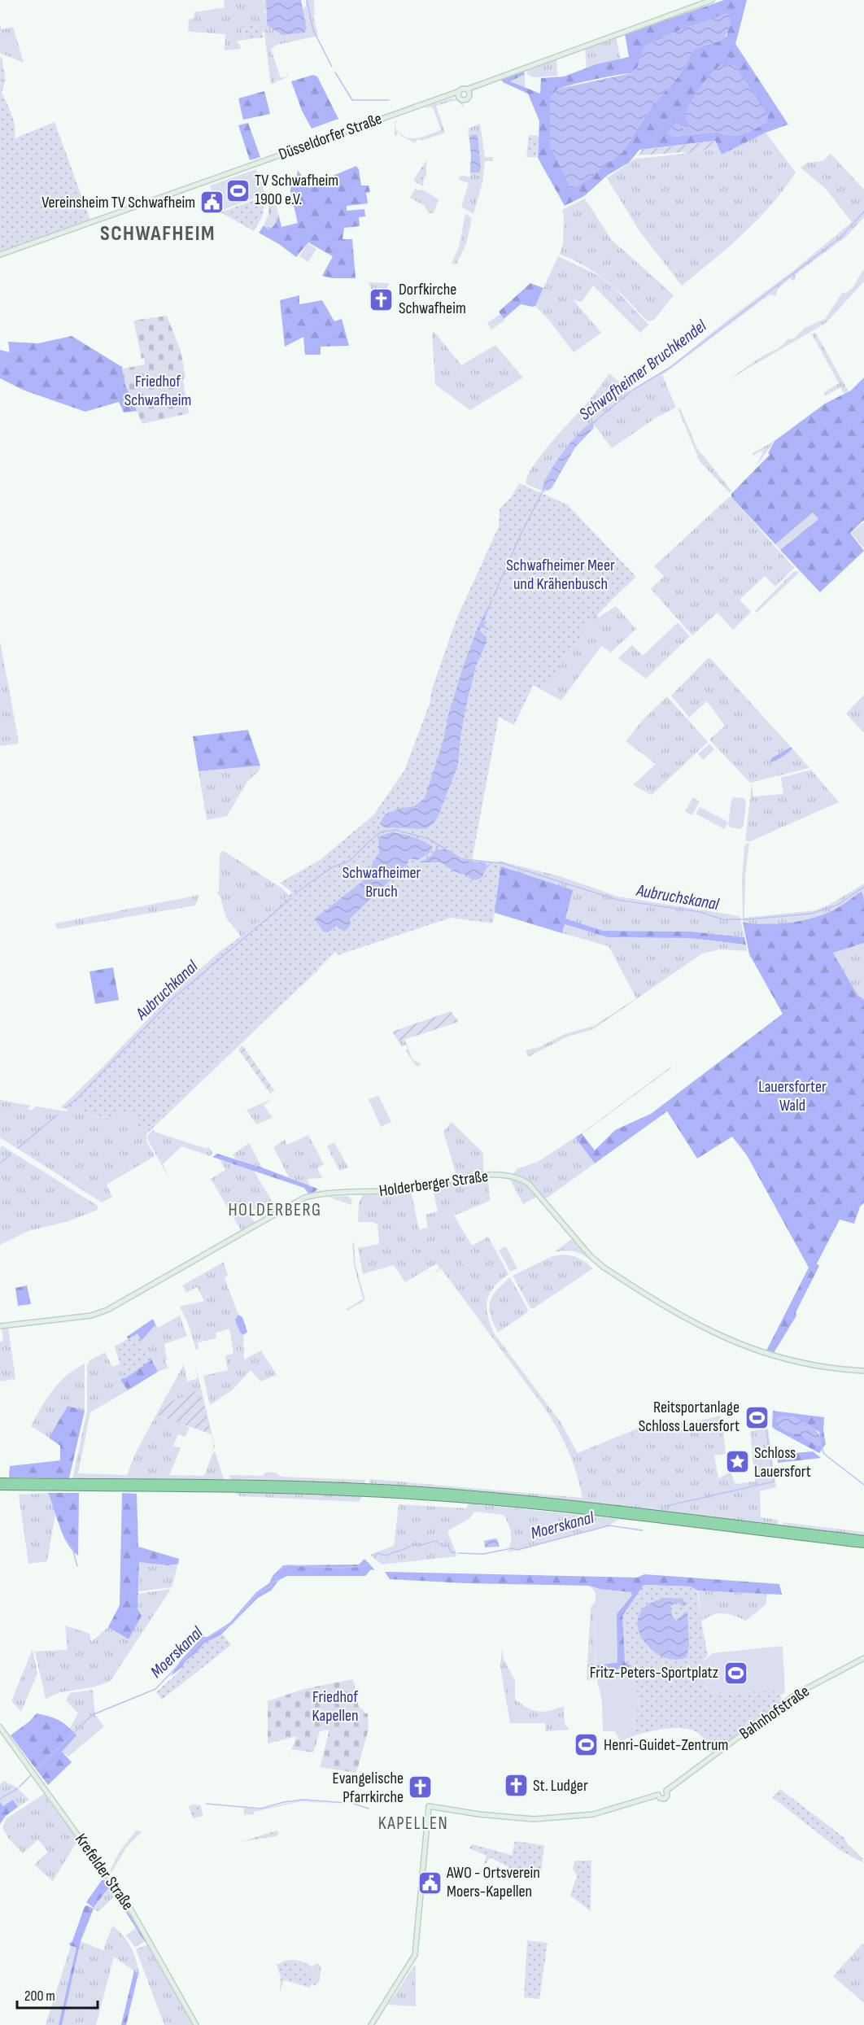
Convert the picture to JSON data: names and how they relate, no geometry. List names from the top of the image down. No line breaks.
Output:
{"streets":{"main road":["Düsseldorfer Straße","Holderberger Straße","Bahnhofstraße","Krefelder Straße"]},"districts":["SCHWAFHEIM","HOLDERBERG","KAPELLEN"],"water":["Schwafheimer Bruchkendel","Aubruchskanal","Aubruchkanal","Moerskanal"],"parks":["Friedhof Schwafheim","Schwafheimer Meer und Krähenbusch","Schwafheimer Bruch","Lauersforter Wald","Friedhof Kapellen"],"places":{"sports":["TV Schwafheim 1900 e.V.","Reitsportanlage Schloss Lauersfort","Fritz-Peters-Sportplatz","Henri-Guidet-Zentrum"],"public building":["Vereinsheim TV Schwafheim","AWO - Ortsverein Moers-Kapellen"],"church":["Dorfkirche Schwafheim","St. Ludger","Evangelische Pfarrkirche"],"place":["Schloss Lauersfort"]},"scale_bar":"200 m"}
